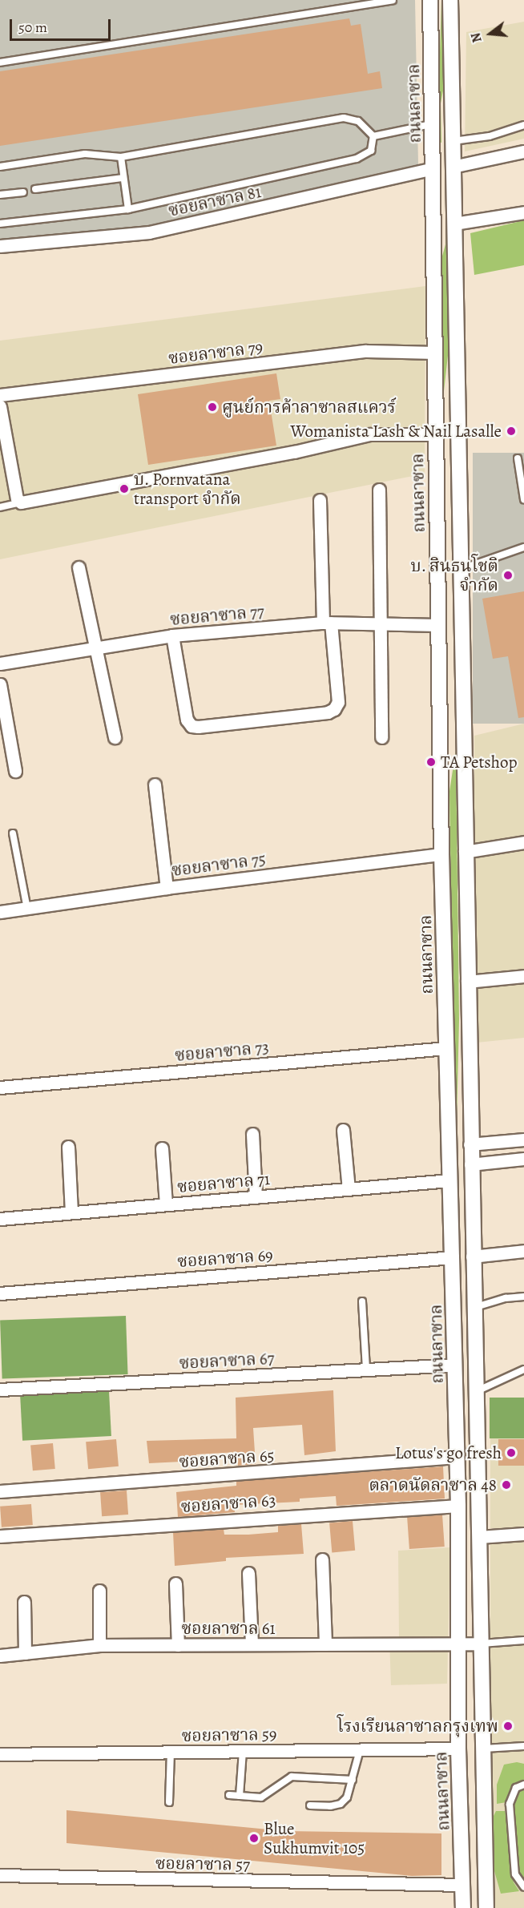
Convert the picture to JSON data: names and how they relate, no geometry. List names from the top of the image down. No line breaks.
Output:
{"streets":{"street":["ถนนลาซาล","ซอยลาซาล 81","ซอยลาซาล 79","ซอยลาซาล 77","ซอยลาซาล 75","ซอยลาซาล 73","ซอยลาซาล 71","ซอยลาซาล 69","ซอยลาซาล 67","ซอยลาซาล 65","ซอยลาซาล 63","ซอยลาซาล 61","ซอยลาซาล 59","ซอยลาซาล 57"]},"crossings":[["ถนนลาซาล","ซอยลาซาล 81"],["ถนนลาซาล","ซอยลาซาล 79"],["ถนนลาซาล","ซอยลาซาล 77"],["ถนนลาซาล","ซอยลาซาล 75"],["ถนนลาซาล","ซอยลาซาล 73"],["ถนนลาซาล","ซอยลาซาล 71"],["ถนนลาซาล","ซอยลาซาล 69"],["ถนนลาซาล","ซอยลาซาล 67"],["ถนนลาซาล","ซอยลาซาล 65"],["ถนนลาซาล","ซอยลาซาล 63"],["ถนนลาซาล","ซอยลาซาล 61"],["ถนนลาซาล","ซอยลาซาล 59"],["ถนนลาซาล","ซอยลาซาล 57"]],"places":["ศูนย์การค้าลาซาลสแควร์","Womanista Lash & Nail Lasalle","บ. Pornvatana transport จำกัด","บ. สินธนโชติ จำกัด","TA Petshop","Lotus's go fresh","ตลาดนัดลาซาล 48","โรงเรียนลาซาลกรุงเทพ","Blue Sukhumvit 105"],"scale_bar":"50 m","north":"left"}
